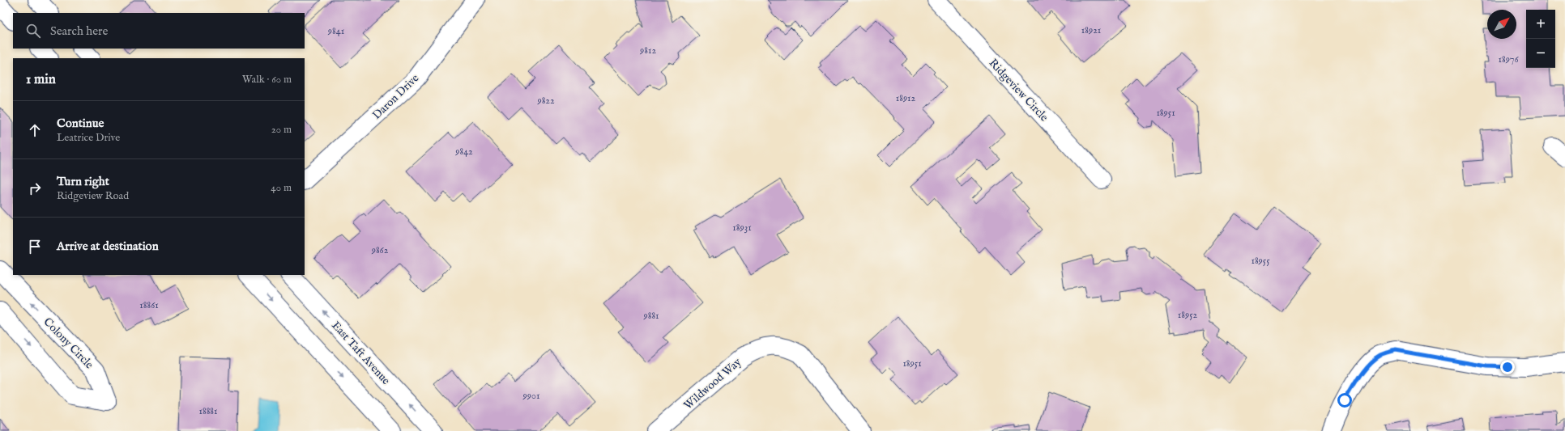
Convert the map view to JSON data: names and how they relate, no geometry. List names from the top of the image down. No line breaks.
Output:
{"streets":{"street":["Ridgeview Circle","Daron Drive","Colony Circle","East Taft Avenue","Wildwood Way"]},"house_numbers":["18921","9841","9812","18976","18912","9822","18951","9842","18931","9862","18955","18861","18952","9881","18951","9901","18881"],"north":"top right","page":{"map_buttons":["+","−"],"search":"Search here","heading":["1 min","Walk · 60 m"],"list":[["Continue","Leatrice Drive","20 m"],["Turn right","Ridgeview Road","40 m"],"Arrive at destination"]}}
